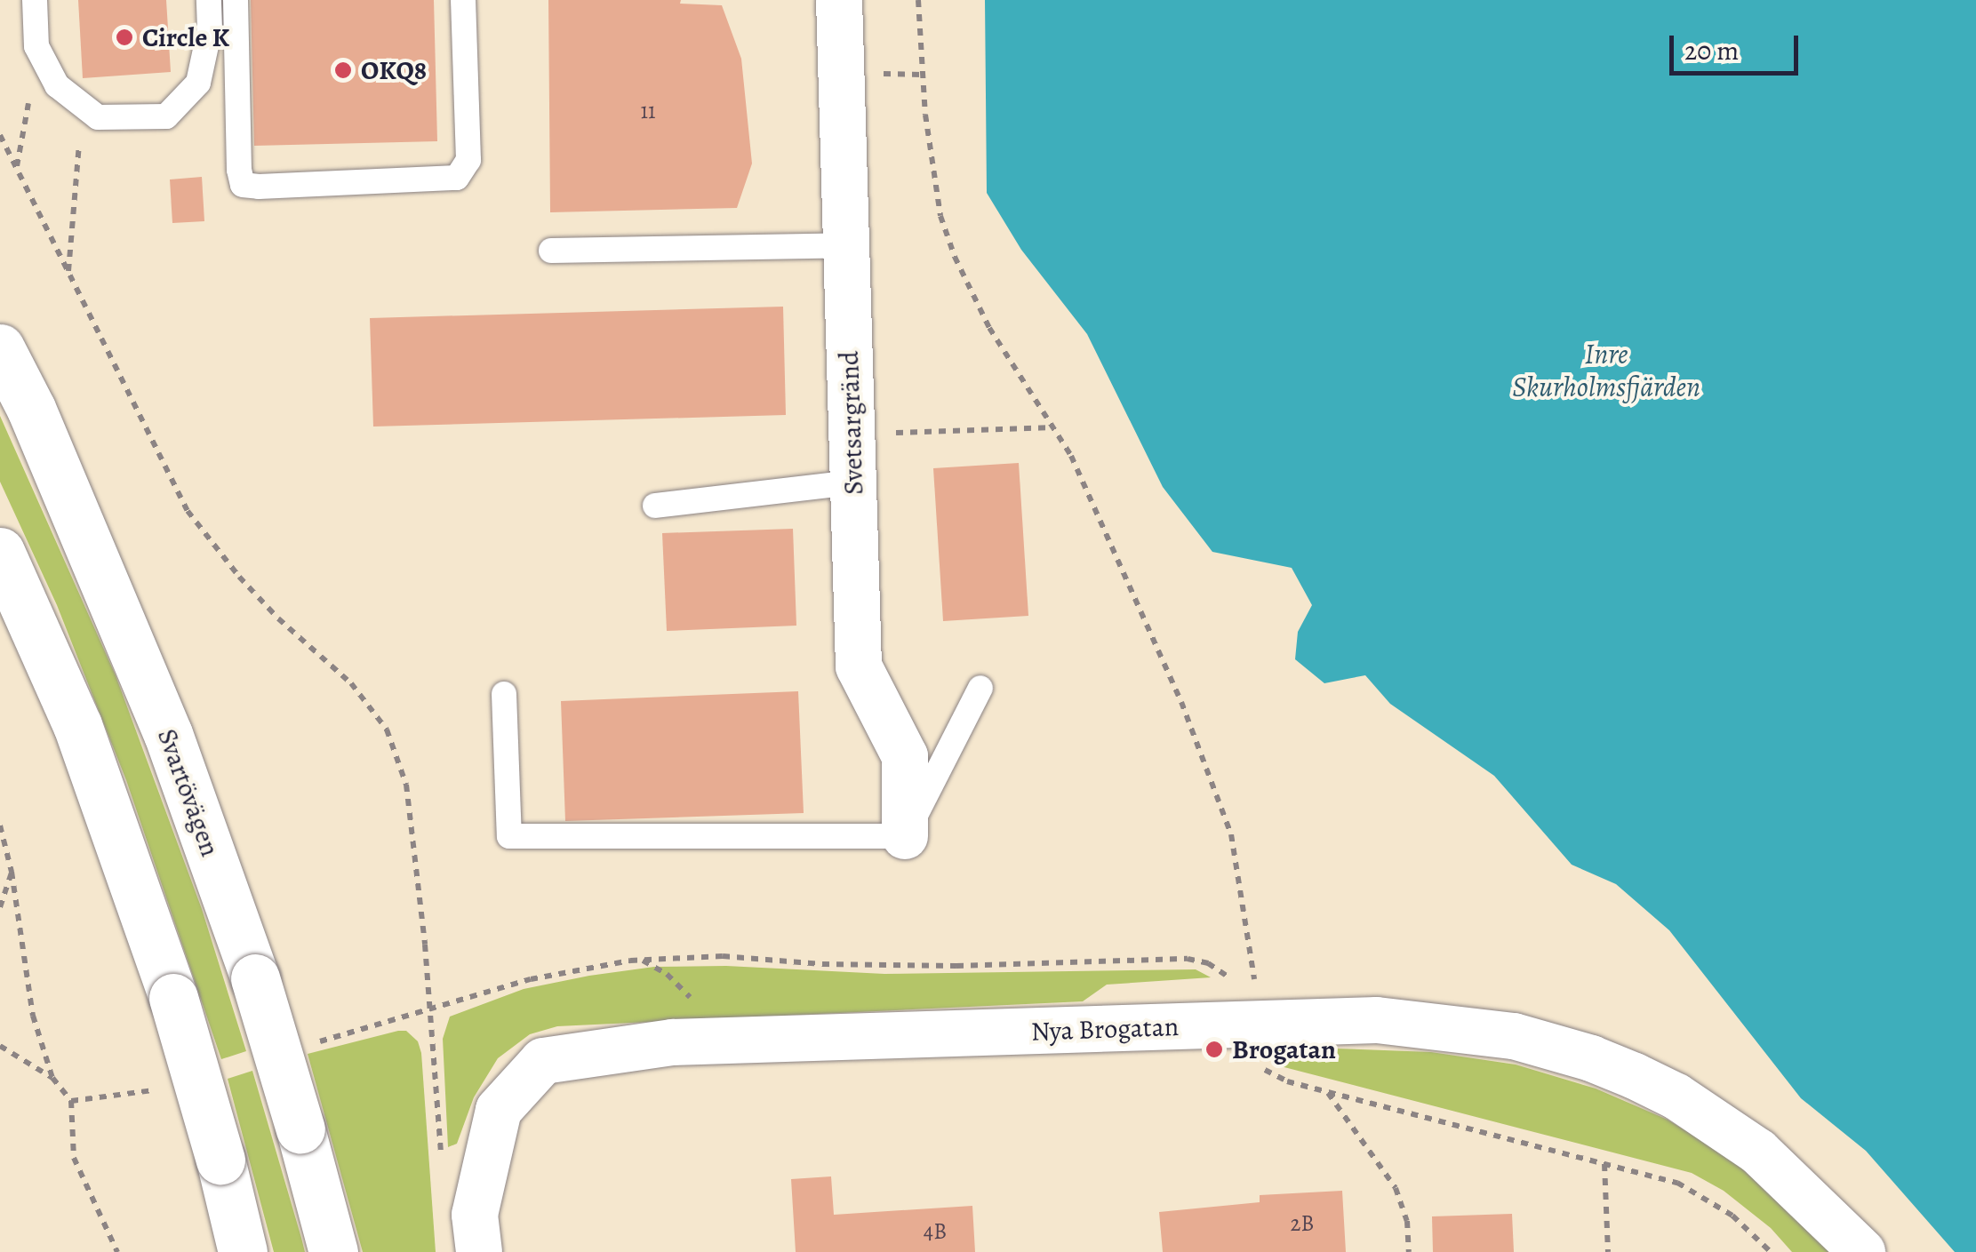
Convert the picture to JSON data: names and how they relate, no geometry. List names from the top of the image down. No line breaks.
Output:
{"streets":{"main road":["Svartövägen"],"street":["Svetsargränd","Nya Brogatan"]},"water":["Inre Skurholmsfjärden"],"places":["Circle K","OKQ8","Brogatan"],"house_numbers":["11","2B","4B"],"scale_bar":"20 m"}
